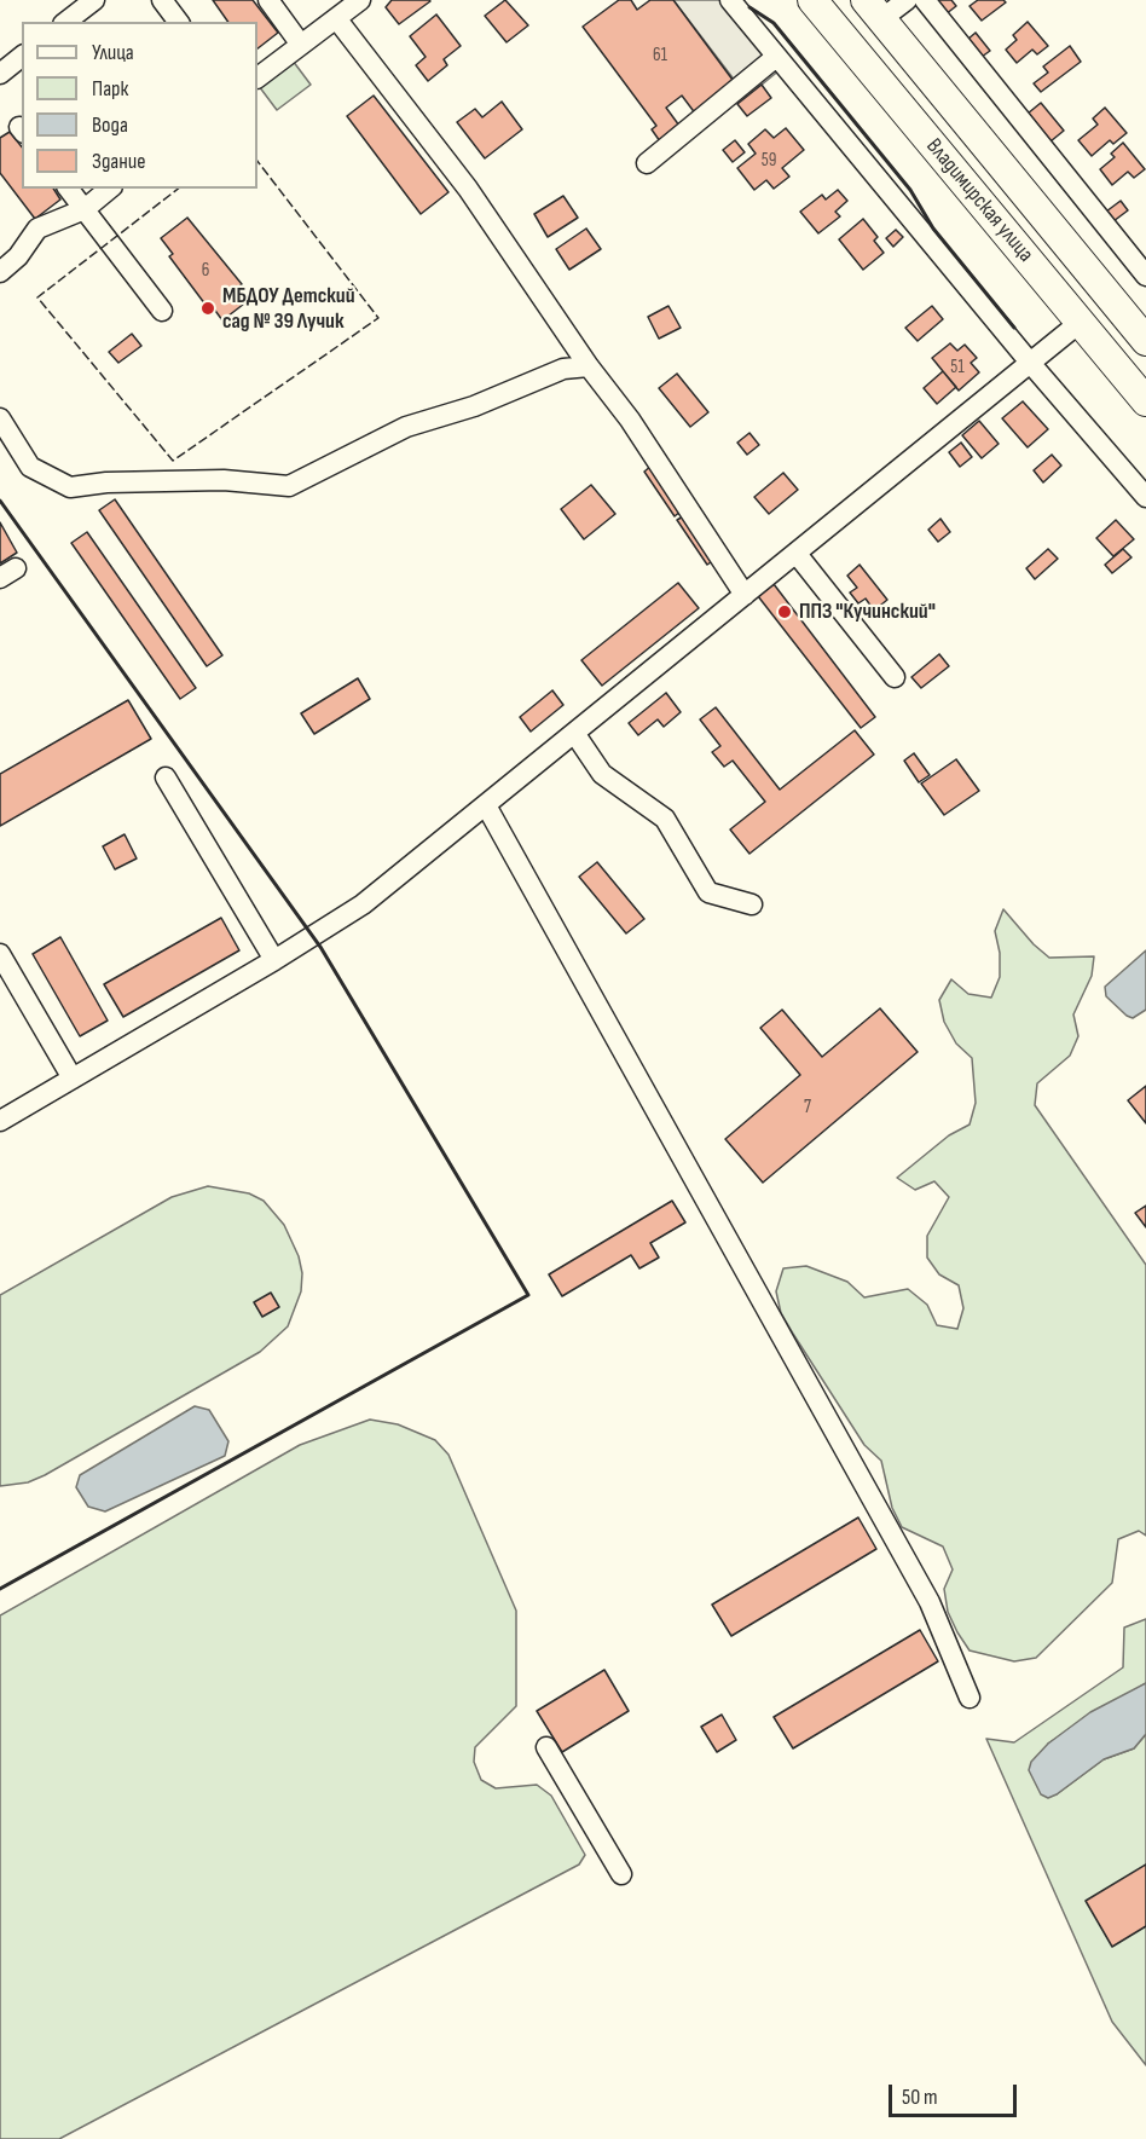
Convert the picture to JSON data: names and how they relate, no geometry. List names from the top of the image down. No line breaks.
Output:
{"streets":{"highway":["Владимирская улица"]},"places":["МБДОУ Детский сад № 39 Лучик","ППЗ \"Кучинский\""],"house_numbers":["61","59","6","51","7"],"legend":["Улица","Парк","Вода","Здание"],"scale_bar":"50 m"}
